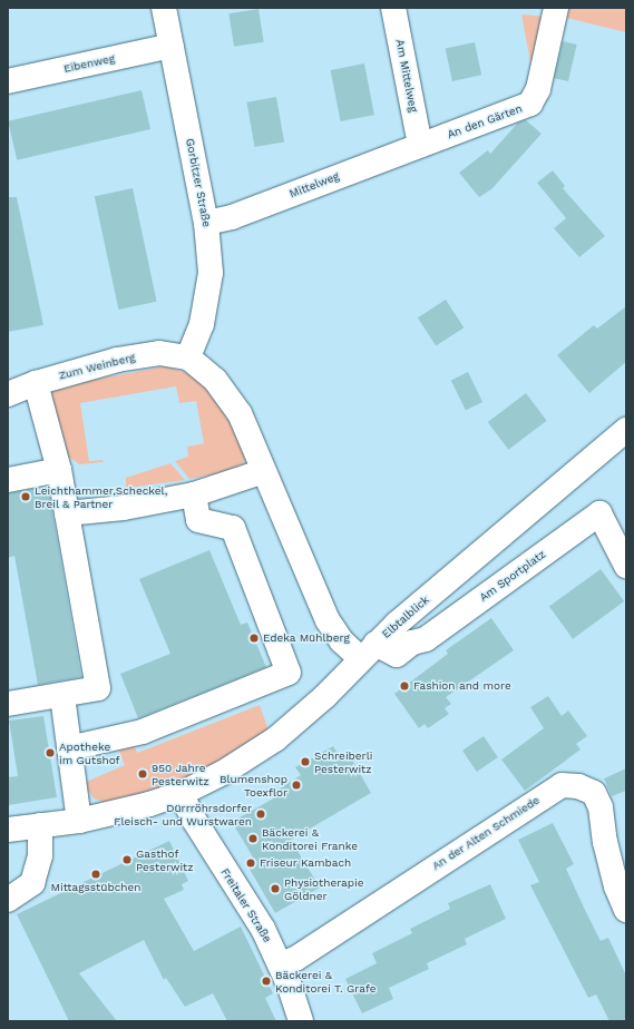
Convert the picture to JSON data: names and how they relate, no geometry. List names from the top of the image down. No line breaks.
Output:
{"streets":{"street":["Eibenweg","Am Mittelweg","An den Gärten","Gorbitzer Straße","Mittelweg","Zum Weinberg","Am Sportplatz","Elbtalblick","An der Alten Schmiede","Freitaler Straße"]},"crossings":[["Eibenweg","Gorbitzer Straße"],["Am Mittelweg","An den Gärten"],["Am Mittelweg","Mittelweg"],["An den Gärten","Mittelweg"],["Gorbitzer Straße","Mittelweg"],["Gorbitzer Straße","Zum Weinberg"],["Am Sportplatz","Elbtalblick"],["Elbtalblick","Freitaler Straße"],["An der Alten Schmiede","Freitaler Straße"]],"places":["Leichthammer,Scheckel, Breil & Partner","Edeka Mühlberg","Fashion and more","Apotheke im Gutshof","Schreiberli Pesterwitz","950 Jahre Pesterwitz","Blumenshop Toexflor","Dürrröhrsdorfer Fleisch- und Wurstwaren","Bäckerei & Konditorei Franke","Gasthof Pesterwitz","Friseur Kambach","Mittagsstübchen","Physiotherapie Göldner","Bäckerei & Konditorei T. Grafe"]}
